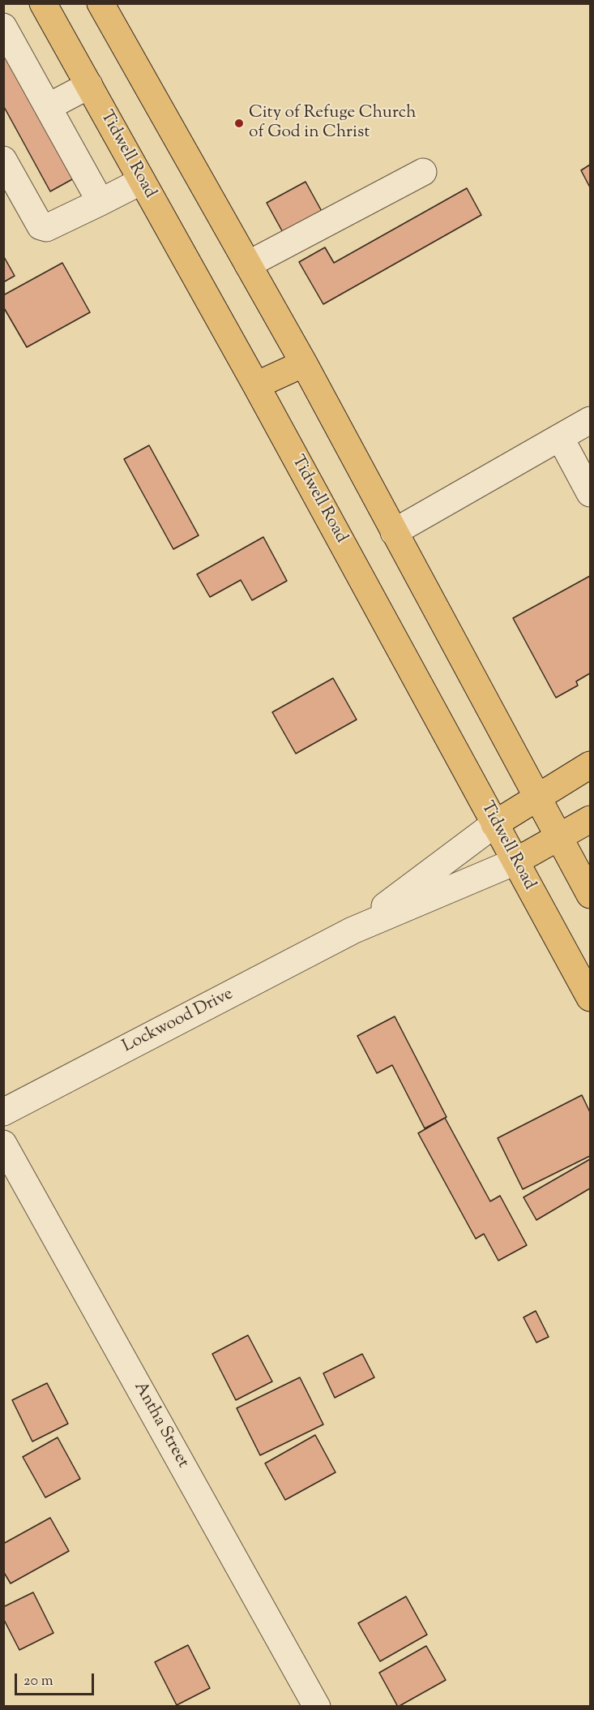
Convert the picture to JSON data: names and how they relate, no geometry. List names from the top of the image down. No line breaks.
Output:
{"streets":{"main road":["Tidwell Road","Lockwood Drive"],"street":["Antha Street"]},"crossings":[["Tidwell Road","Lockwood Drive"]],"places":["City of Refuge Church of God in Christ"],"scale_bar":"20 m"}
